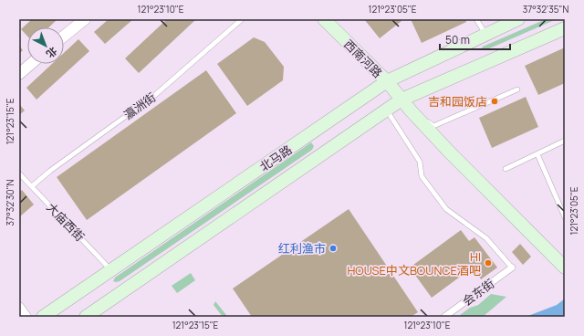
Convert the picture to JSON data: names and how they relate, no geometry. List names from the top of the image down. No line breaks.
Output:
{"streets":{"main road":["西南河路","北马路"],"street":["会东街"],"lane":["瀛洲街","大庙西街"]},"crossings":[["西南河路","北马路"],["瀛洲街","大庙西街"],["北马路","大庙西街"]],"places":["吉和园饭店","红利渔市","HI HOUSE中文BOUNCE酒吧"],"scale_bar":"50 m","north":"bottom right","coordinates":["121°23'10\"E","121°23'05\"E","37°32'35\"N","121°23'15\"E","37°32'30\"N"]}
